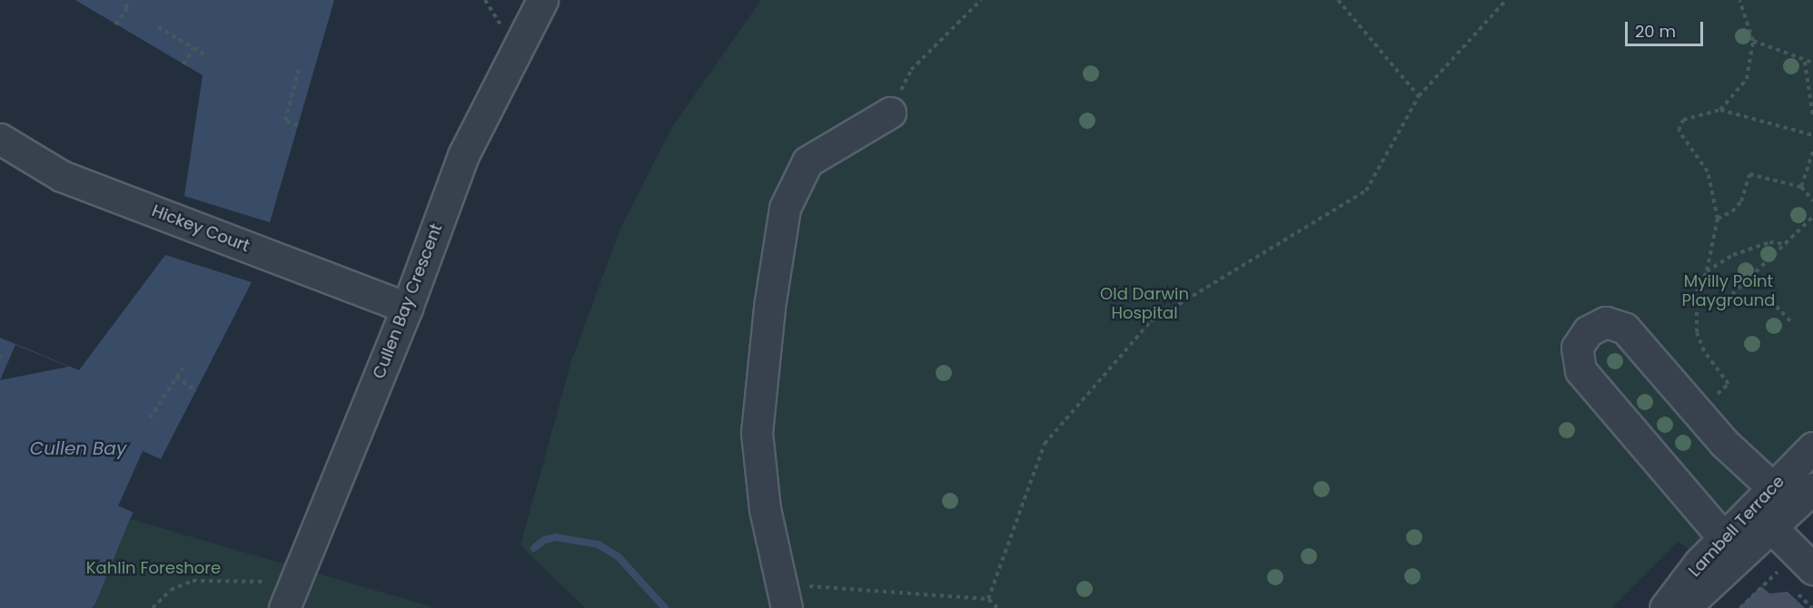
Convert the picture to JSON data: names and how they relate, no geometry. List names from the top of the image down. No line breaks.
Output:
{"streets":{"street":["Hickey Court","Cullen Bay Crescent","Lambell Terrace"]},"crossings":[["Hickey Court","Cullen Bay Crescent"]],"water":["Cullen Bay"],"parks":["Myilly Point Playground","Old Darwin Hospital","Kahlin Foreshore"],"scale_bar":"20 m"}
